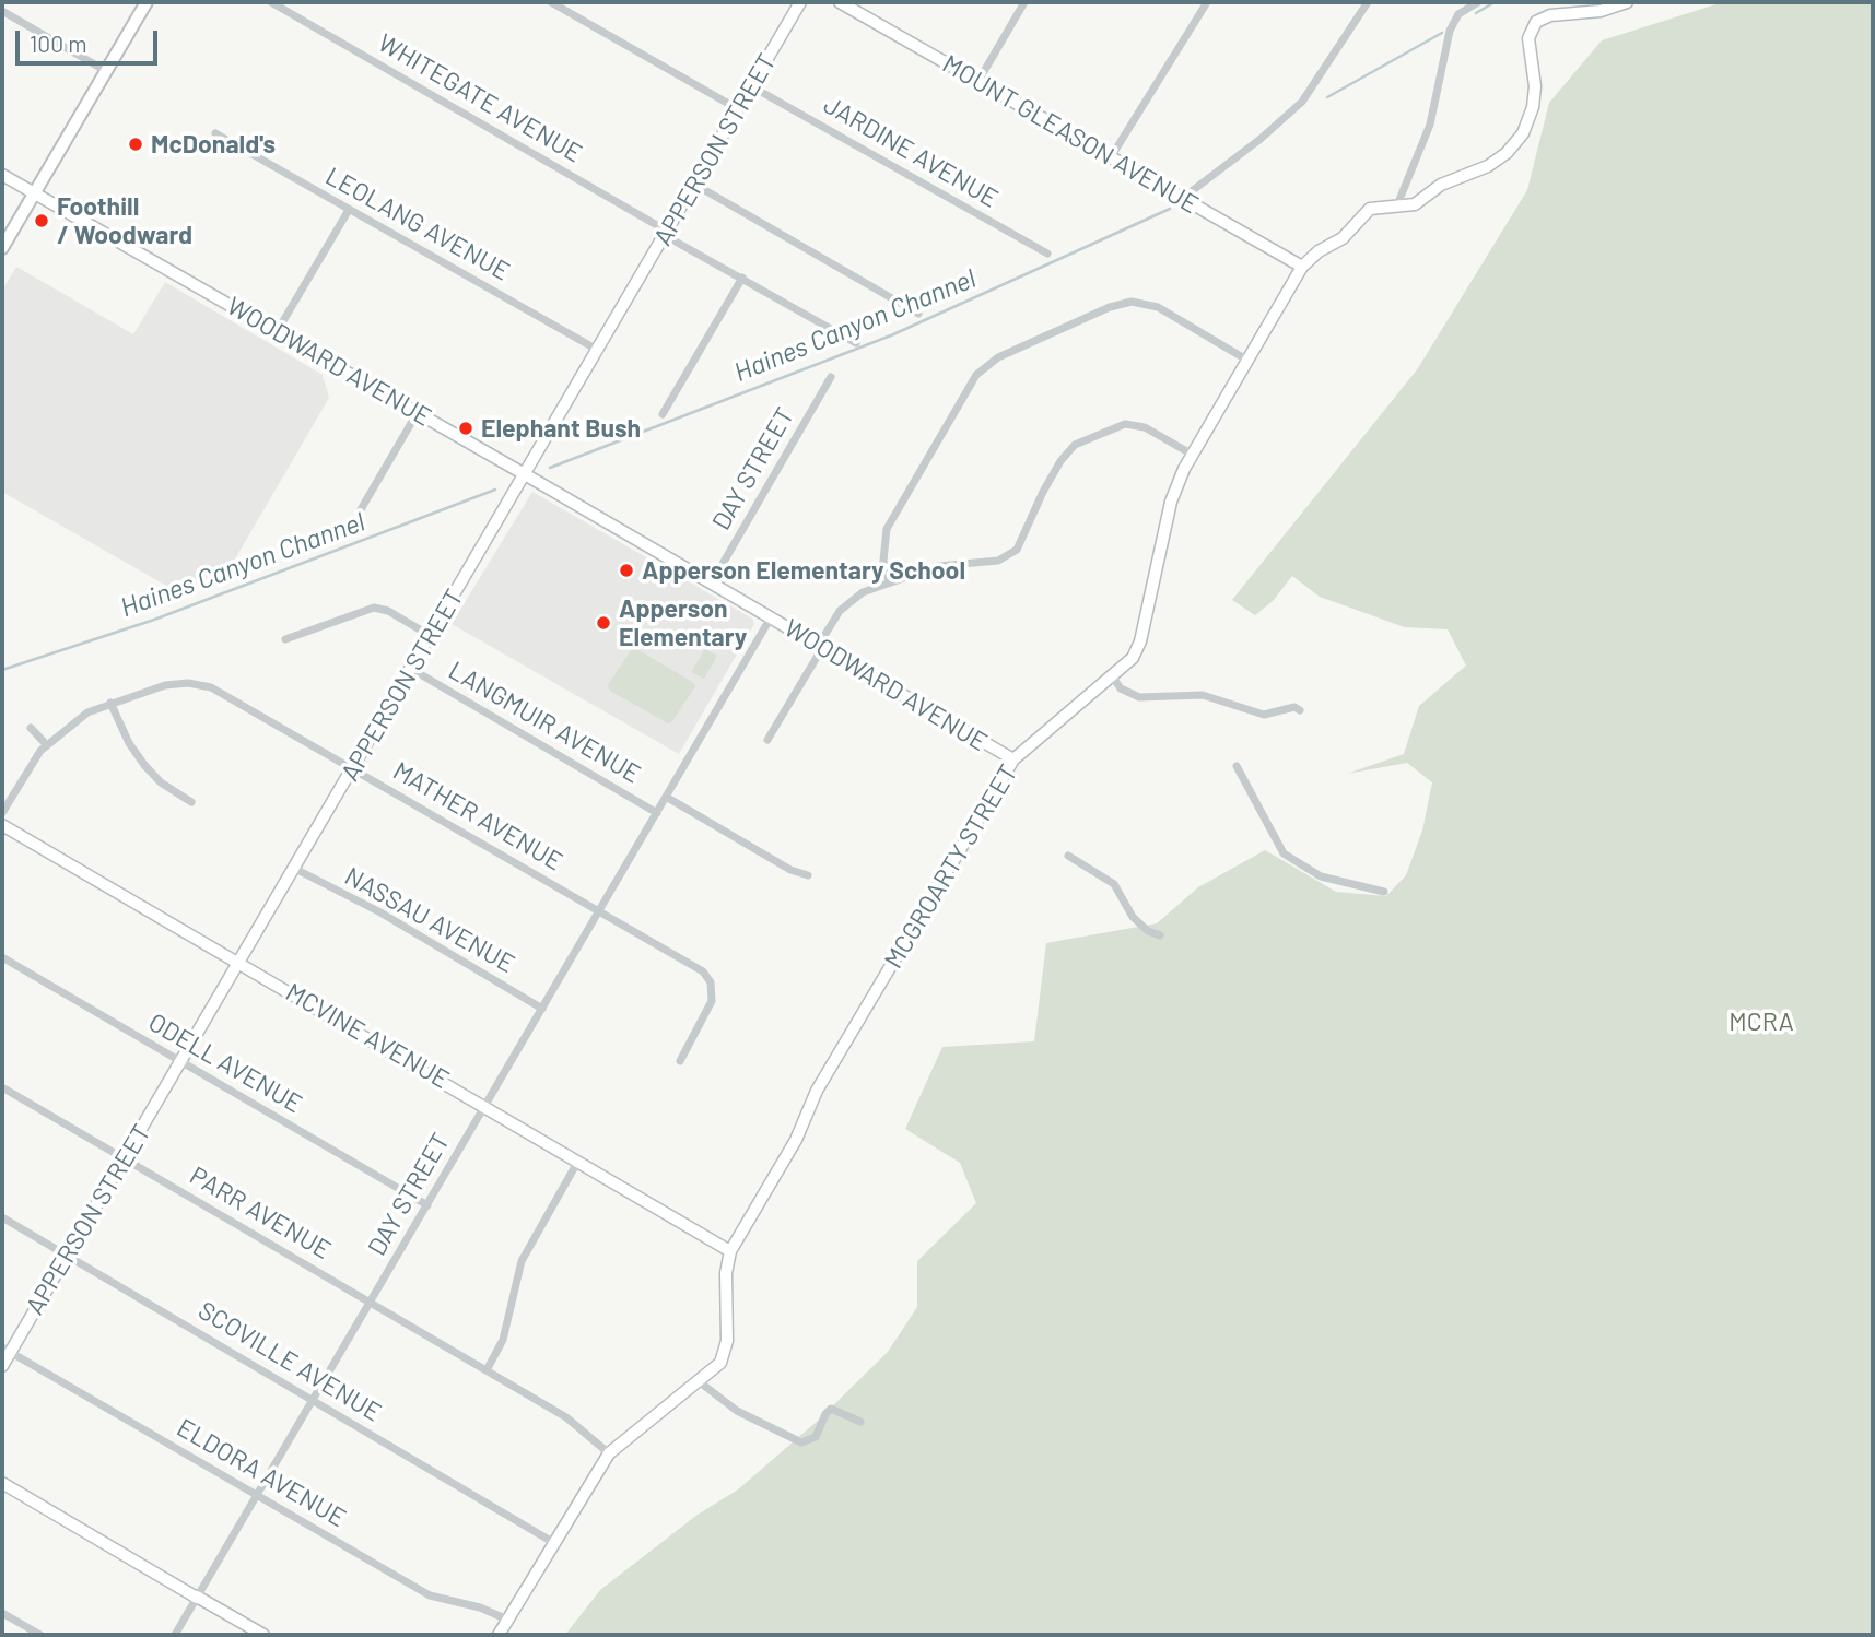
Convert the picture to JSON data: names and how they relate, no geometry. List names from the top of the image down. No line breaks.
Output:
{"streets":{"street":["WHITEGATE AVENUE","MOUNT GLEASON AVENUE","APPERSON STREET","JARDINE AVENUE","LEOLANG AVENUE","WOODWARD AVENUE","DAY STREET","LANGMUIR AVENUE","MATHER AVENUE","MCGROARTY STREET","NASSAU AVENUE","MCVINE AVENUE","ODELL AVENUE","PARR AVENUE","SCOVILLE AVENUE","ELDORA AVENUE"]},"crossings":[["WHITEGATE AVENUE","APPERSON STREET"],["MOUNT GLEASON AVENUE","MCGROARTY STREET"],["APPERSON STREET","JARDINE AVENUE"],["APPERSON STREET","LEOLANG AVENUE"],["APPERSON STREET","WOODWARD AVENUE"],["APPERSON STREET","LANGMUIR AVENUE"],["APPERSON STREET","MATHER AVENUE"],["APPERSON STREET","NASSAU AVENUE"],["APPERSON STREET","MCVINE AVENUE"],["APPERSON STREET","ODELL AVENUE"],["APPERSON STREET","PARR AVENUE"],["APPERSON STREET","SCOVILLE AVENUE"],["APPERSON STREET","ELDORA AVENUE"],["WOODWARD AVENUE","DAY STREET"],["WOODWARD AVENUE","MCGROARTY STREET"],["DAY STREET","LANGMUIR AVENUE"],["DAY STREET","MATHER AVENUE"],["DAY STREET","NASSAU AVENUE"],["DAY STREET","MCVINE AVENUE"],["DAY STREET","ODELL AVENUE"],["DAY STREET","PARR AVENUE"],["DAY STREET","SCOVILLE AVENUE"],["DAY STREET","ELDORA AVENUE"],["MCGROARTY STREET","MCVINE AVENUE"],["MCGROARTY STREET","PARR AVENUE"],["MCGROARTY STREET","SCOVILLE AVENUE"],["MCGROARTY STREET","ELDORA AVENUE"]],"water":["Haines Canyon Channel"],"parks":["MCRA"],"places":["McDonald's","Foothill / Woodward","Elephant Bush","Apperson Elementary School","Apperson Elementary"],"scale_bar":"100 m"}
